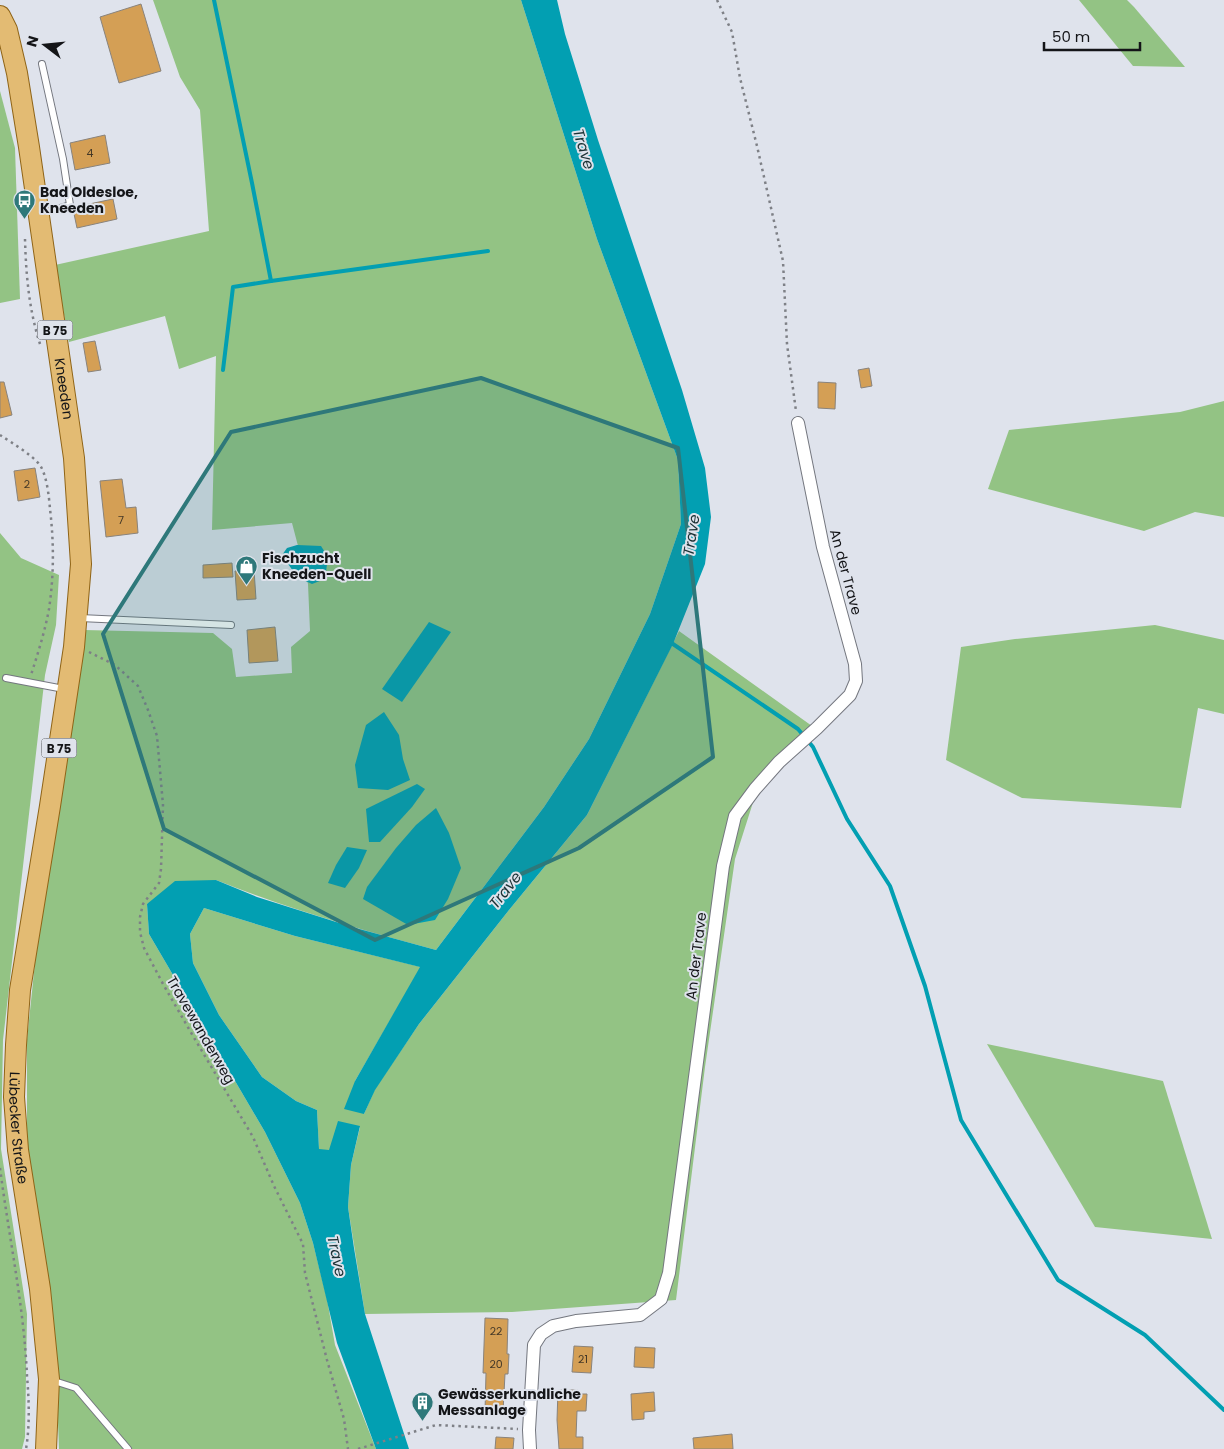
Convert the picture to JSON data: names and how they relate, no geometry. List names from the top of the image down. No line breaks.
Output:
{"streets":{"main road":["B 75","Kneeden","Lübecker Straße"],"street":["An der Trave"],"path":["Travewanderweg"]},"crossings":[["B 75","Kneeden"],["B 75","Travewanderweg"],["B 75","Lübecker Straße"],["Kneeden","Travewanderweg"]],"water":["Trave"],"places":{"bus stop":["Bad Oldesloe, Kneeden"],"shop":["Fischzucht Kneeden-Quell"],"building":["Gewässerkundliche Messanlage"]},"house_numbers":["4","2","7","22","21","20"],"scale_bar":"50 m","north":"left"}
